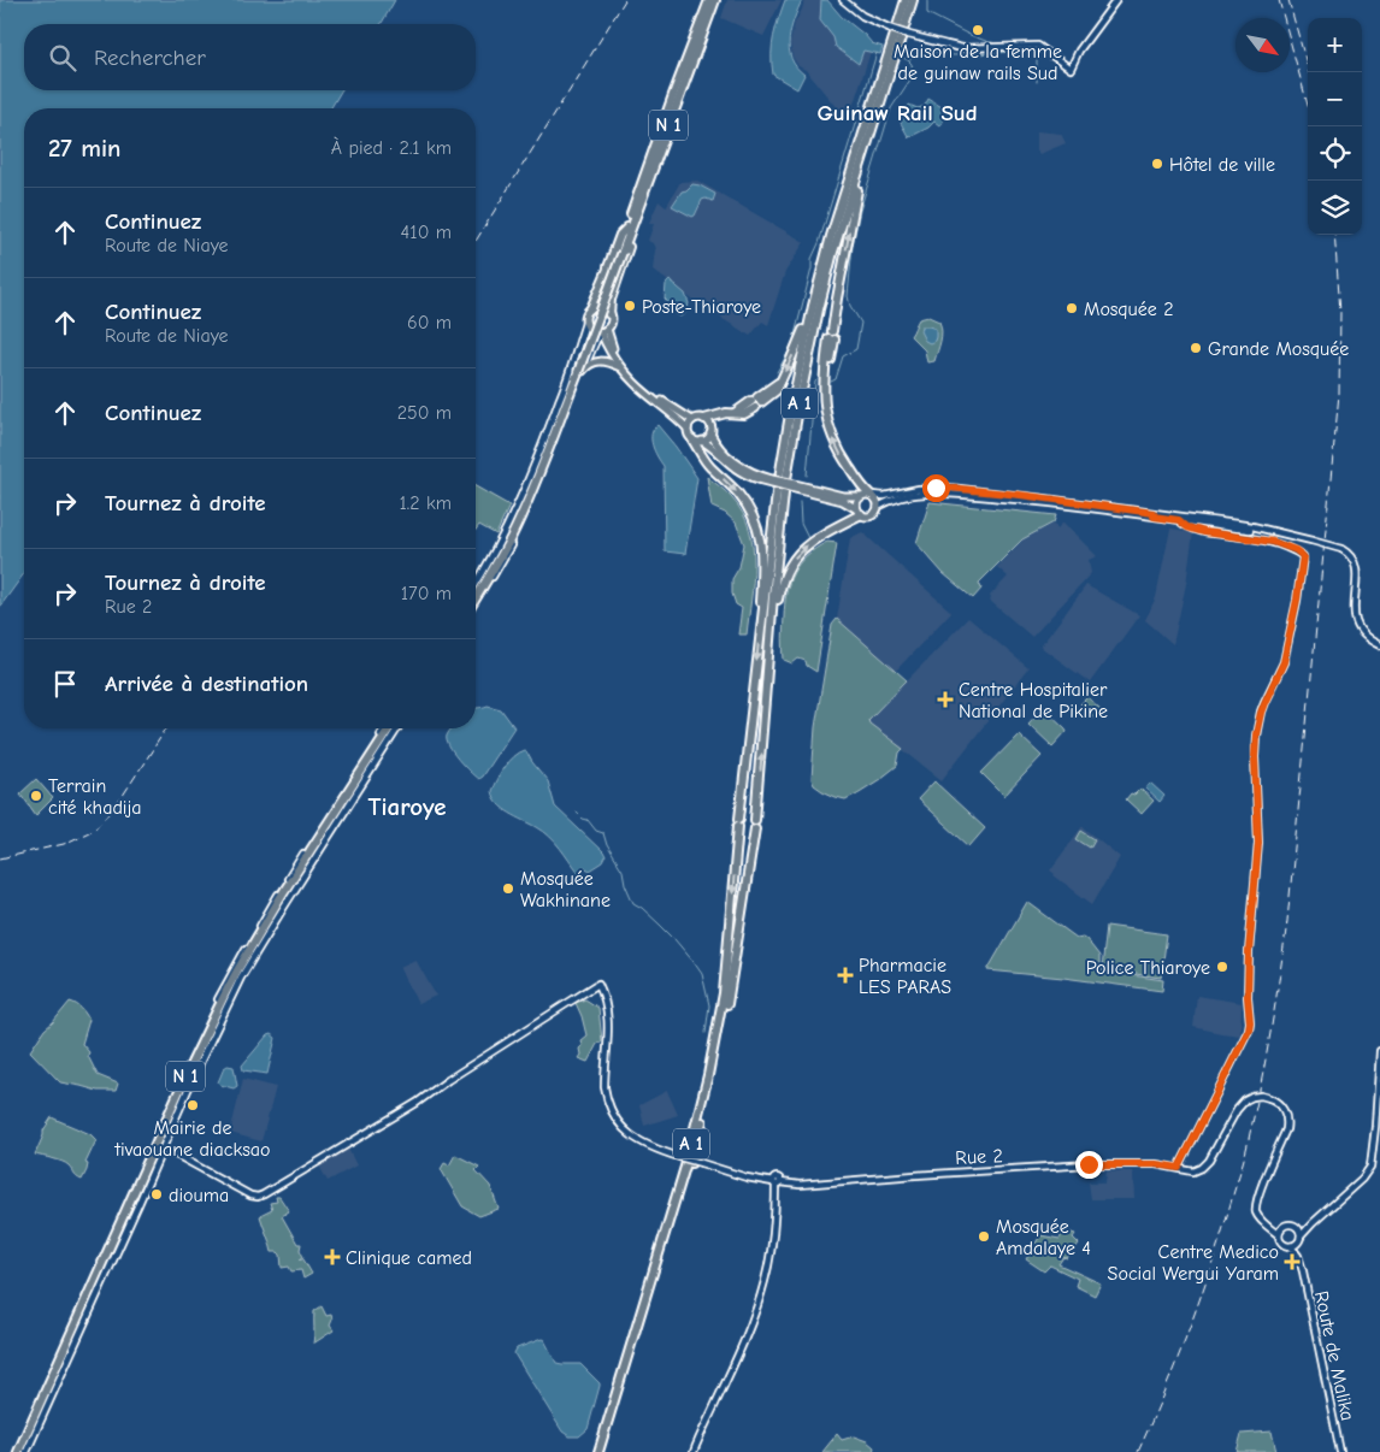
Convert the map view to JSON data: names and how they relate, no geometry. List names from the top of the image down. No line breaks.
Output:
{"streets":{"highway":["N 1","A 1"],"street":["Rue 2","Route de Malika"]},"crossings":[["N 1","Rue 2"]],"districts":["Guinaw Rail Sud","Tiaroye"],"places":{"other":["Maison de la femme de guinaw rails Sud","Hôtel de ville","Poste-Thiaroye","Mosquée 2","Grande Mosquée","Terrain cité khadija","Mosquée Wakhinane","Police Thiaroye","Mairie de tivaouane diacksao","diouma","Mosquée Amdalaye 4"],"health":["Centre Hospitalier National de Pikine","Pharmacie LES PARAS","Clinique camed","Centre Medico Social Wergui Yaram"]},"north":"bottom right","page":{"map_buttons":["+","−"],"search":"Rechercher","heading":["27 min","À pied · 2.1 km"],"list":[["Continuez","Route de Niaye","410 m"],["Continuez","Route de Niaye","60 m"],["Continuez","250 m"],["Tournez à droite","1.2 km"],["Tournez à droite","Rue 2","170 m"],"Arrivée à destination"]}}
